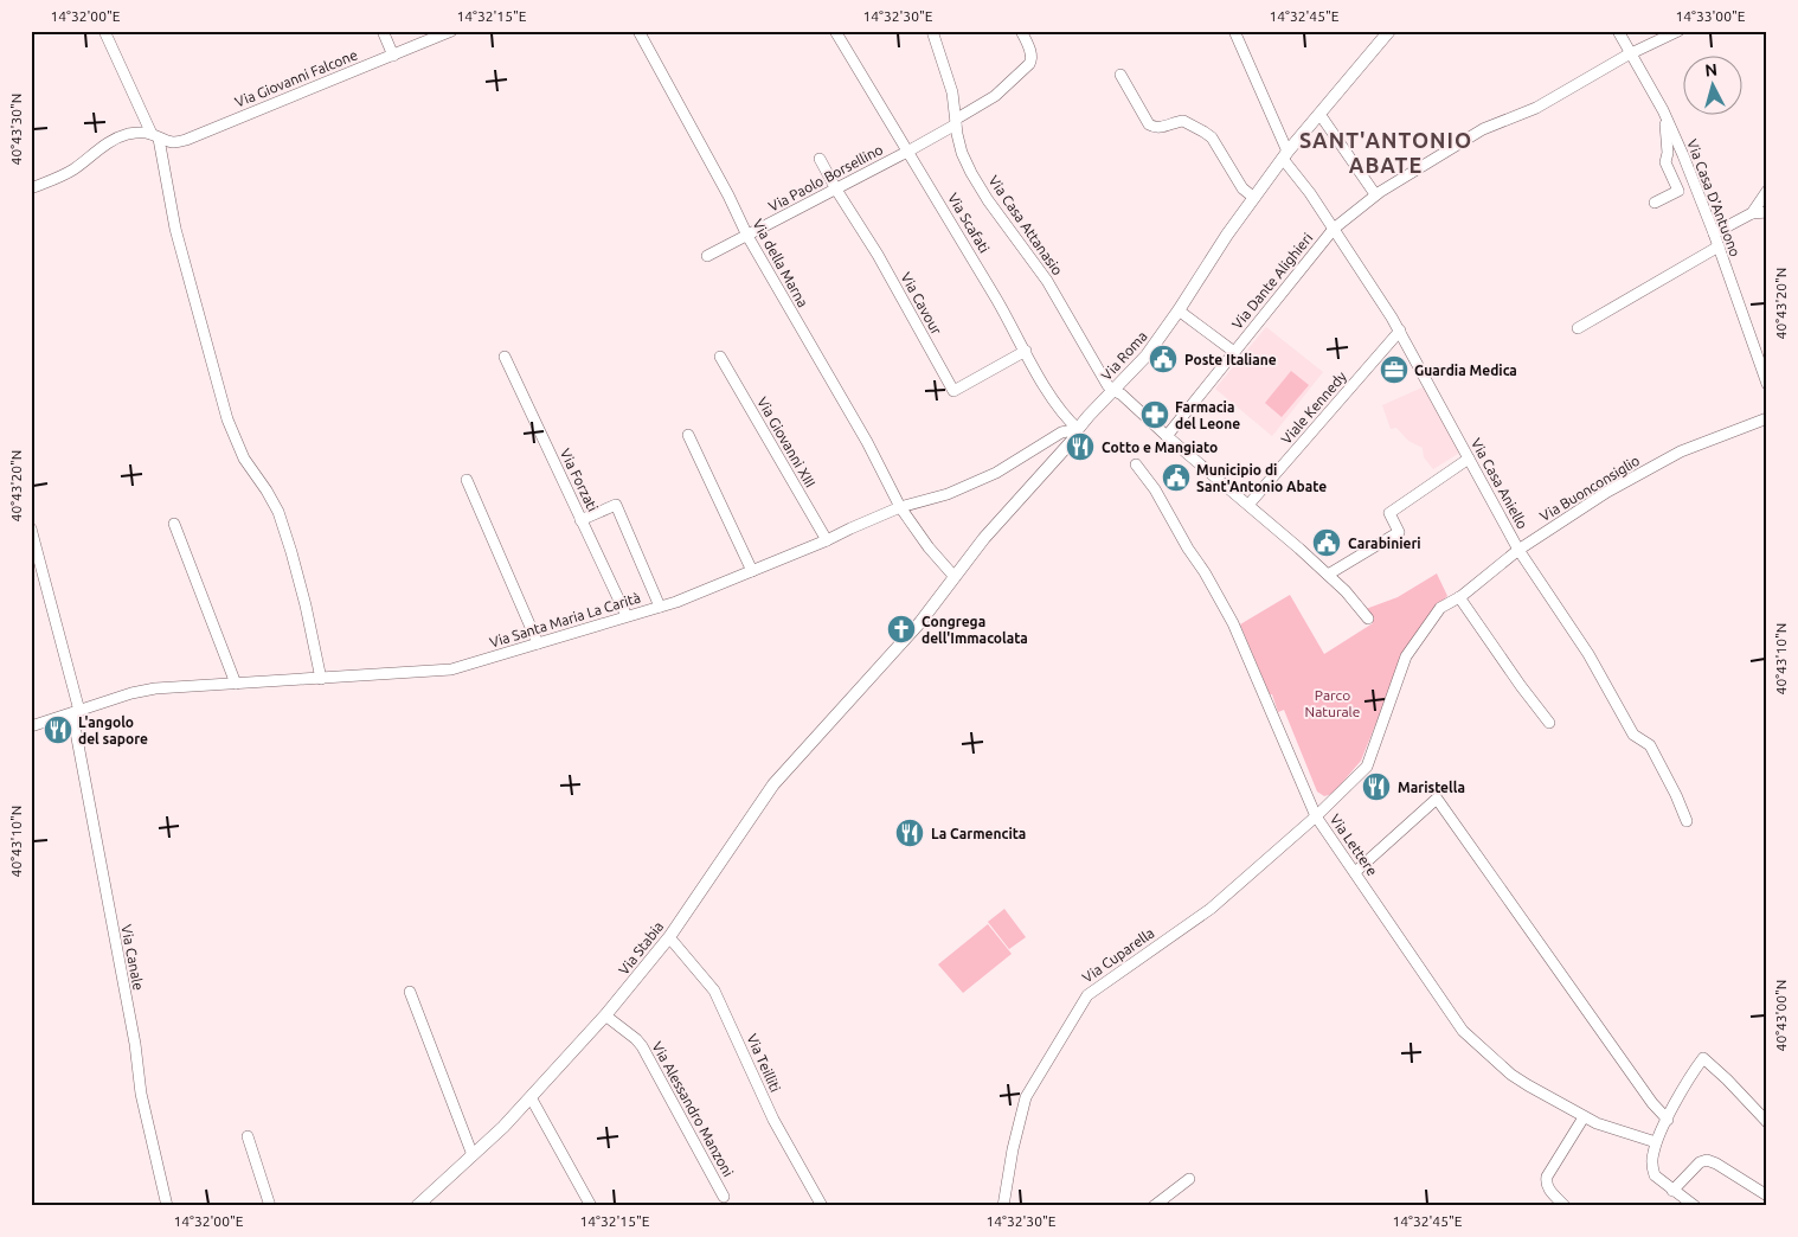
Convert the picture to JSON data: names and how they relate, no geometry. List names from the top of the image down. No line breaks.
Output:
{"streets":{"main road":["Via Roma","Via Stabia"],"street":["Via Giovanni Falcone","Via Paolo Borsellino","Via Casa D'Antuono","Via Scafati","Via Casa Attanasio","Via della Marna","Via Dante Alighieri","Via Cavour","Viale Kennedy","Via Giovanni XIII","Via Forzati","Via Casa Aniello","Via Buonconsiglio","Via Santa Maria La Carità","Via Lettere","Via Cuparella","Via Canale","Via Teilliti","Via Alessandro Manzoni"]},"crossings":[["Via Paolo Borsellino","Via Scafati"],["Via Paolo Borsellino","Via Casa Attanasio"],["Via Paolo Borsellino","Via della Marna"],["Via Paolo Borsellino","Via Cavour"],["Via Casa D'Antuono","Via Dante Alighieri"],["Via Scafati","Via Cavour"],["Via Scafati","Via Roma"],["Via Scafati","Via Santa Maria La Carità"],["Via Casa Attanasio","Via Roma"],["Via della Marna","Via Roma"],["Via della Marna","Via Santa Maria La Carità"],["Via Dante Alighieri","Via Casa Aniello"],["Via Roma","Via Casa Aniello"],["Via Roma","Via Santa Maria La Carità"],["Via Roma","Via Stabia"],["Viale Kennedy","Via Casa Aniello"],["Via Giovanni XIII","Via Santa Maria La Carità"],["Via Forzati","Via Santa Maria La Carità"],["Via Casa Aniello","Via Buonconsiglio"],["Via Buonconsiglio","Via Lettere"],["Via Buonconsiglio","Via Cuparella"],["Via Santa Maria La Carità","Via Canale"],["Via Lettere","Via Cuparella"],["Via Stabia","Via Teilliti"],["Via Stabia","Via Alessandro Manzoni"]],"districts":["SANT'ANTONIO ABATE"],"parks":["Parco Naturale"],"places":{"public building":["Poste Italiane","Municipio di Sant'Antonio Abate","Carabinieri"],"office":["Guardia Medica"],"pharmacy":["Farmacia del Leone"],"restaurant":["Cotto e Mangiato","L'angolo del sapore","Maristella","La Carmencita"],"church":["Congrega dell'Immacolata"]},"north":"top","coordinates":["14°32'00\"E","14°32'15\"E","14°32'30\"E","14°32'45\"E","14°33'00\"E","40°43'30\"N","40°43'20\"N","40°43'10\"N","40°43'00\"N"]}
